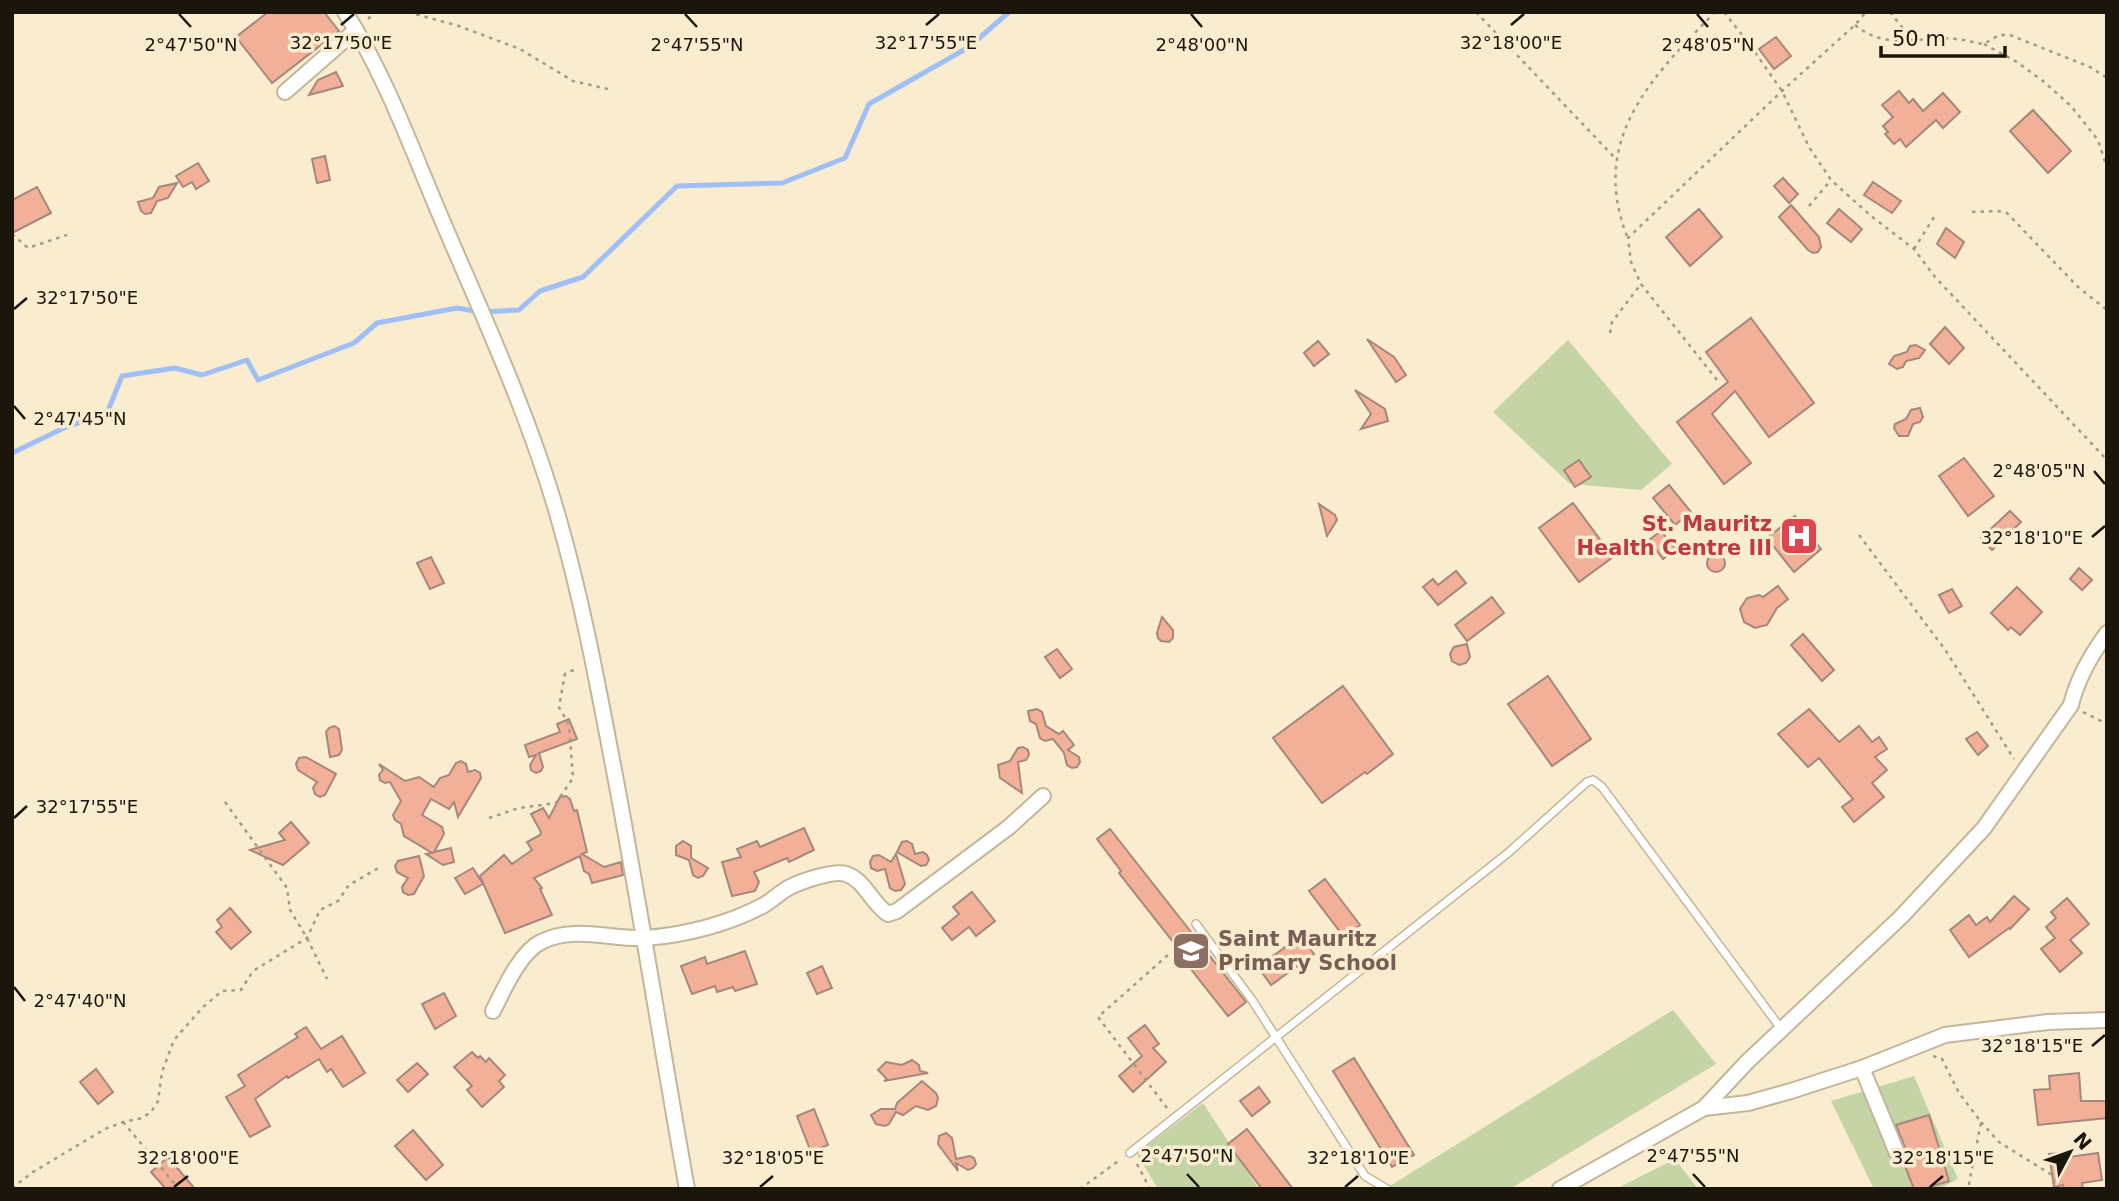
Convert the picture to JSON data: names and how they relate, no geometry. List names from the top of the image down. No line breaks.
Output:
{"places":{"hospital":["St. Mauritz Health Centre III"],"school or university":["Saint Mauritz Primary School"]},"scale_bar":"50 m","north":"top right","coordinates":["32°17'50\"E","32°17'55\"E","32°18'00\"E","2°47'55\"N","2°48'00\"N","2°48'05\"N","2°47'50\"N","2°47'45\"N","32°18'10\"E","2°47'40\"N","32°18'15\"E","32°18'05\"E"]}
